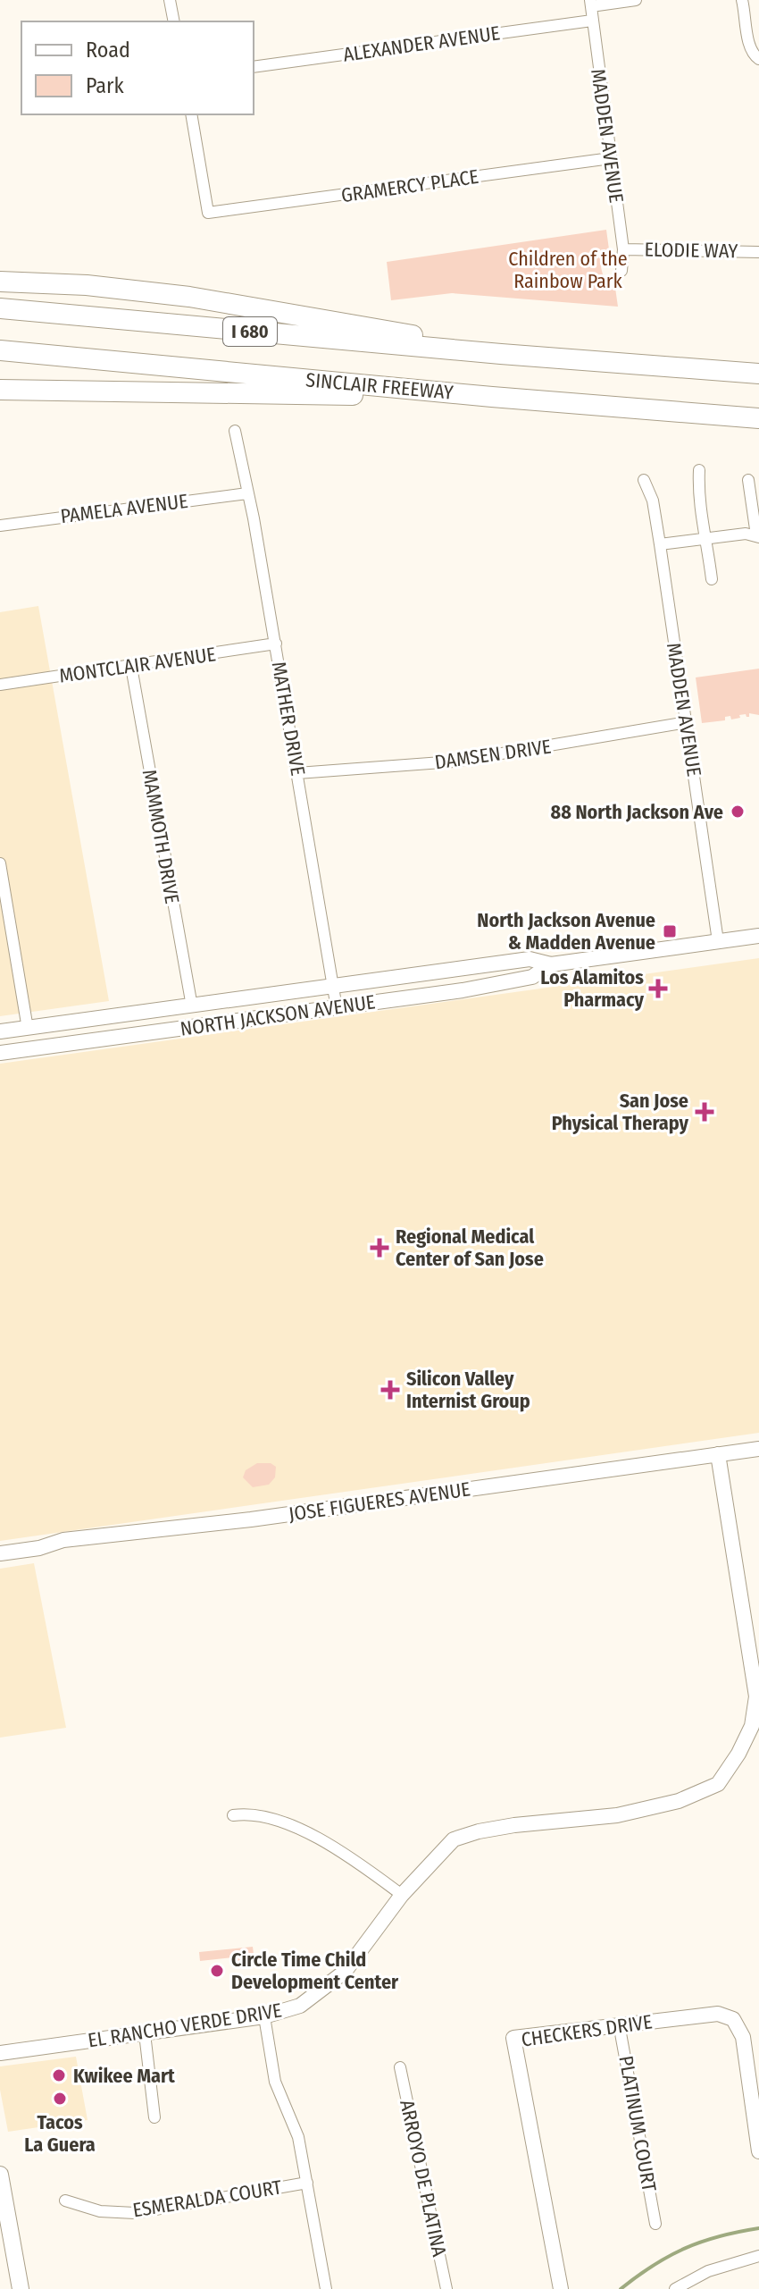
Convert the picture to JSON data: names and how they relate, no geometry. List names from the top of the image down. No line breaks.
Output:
{"streets":{"highway":["I 680","SINCLAIR FREEWAY"],"street":["ALEXANDER AVENUE","MADDEN AVENUE","GRAMERCY PLACE","ELODIE WAY","PAMELA AVENUE","MONTCLAIR AVENUE","MATHER DRIVE","DAMSEN DRIVE","MAMMOTH DRIVE","NORTH JACKSON AVENUE","JOSE FIGUERES AVENUE","EL RANCHO VERDE DRIVE","CHECKERS DRIVE","PLATINUM COURT","ARROYO DE PLATINA","ESMERALDA COURT"]},"crossings":[["ALEXANDER AVENUE","MADDEN AVENUE"],["MADDEN AVENUE","GRAMERCY PLACE"],["MADDEN AVENUE","ELODIE WAY"],["MADDEN AVENUE","DAMSEN DRIVE"],["MADDEN AVENUE","NORTH JACKSON AVENUE"],["PAMELA AVENUE","MATHER DRIVE"],["MONTCLAIR AVENUE","MATHER DRIVE"],["MONTCLAIR AVENUE","MAMMOTH DRIVE"],["MATHER DRIVE","DAMSEN DRIVE"],["MATHER DRIVE","NORTH JACKSON AVENUE"],["MAMMOTH DRIVE","NORTH JACKSON AVENUE"],["JOSE FIGUERES AVENUE","EL RANCHO VERDE DRIVE"],["CHECKERS DRIVE","PLATINUM COURT"]],"parks":["Children of the Rainbow Park"],"places":{"other":["88 North Jackson Ave","Circle Time Child Development Center","Kwikee Mart","Tacos La Guera"],"transit":["North Jackson Avenue & Madden Avenue"],"health":["Los Alamitos Pharmacy","San Jose Physical Therapy","Regional Medical Center of San Jose","Silicon Valley Internist Group"]},"legend":["Road","Park"]}
